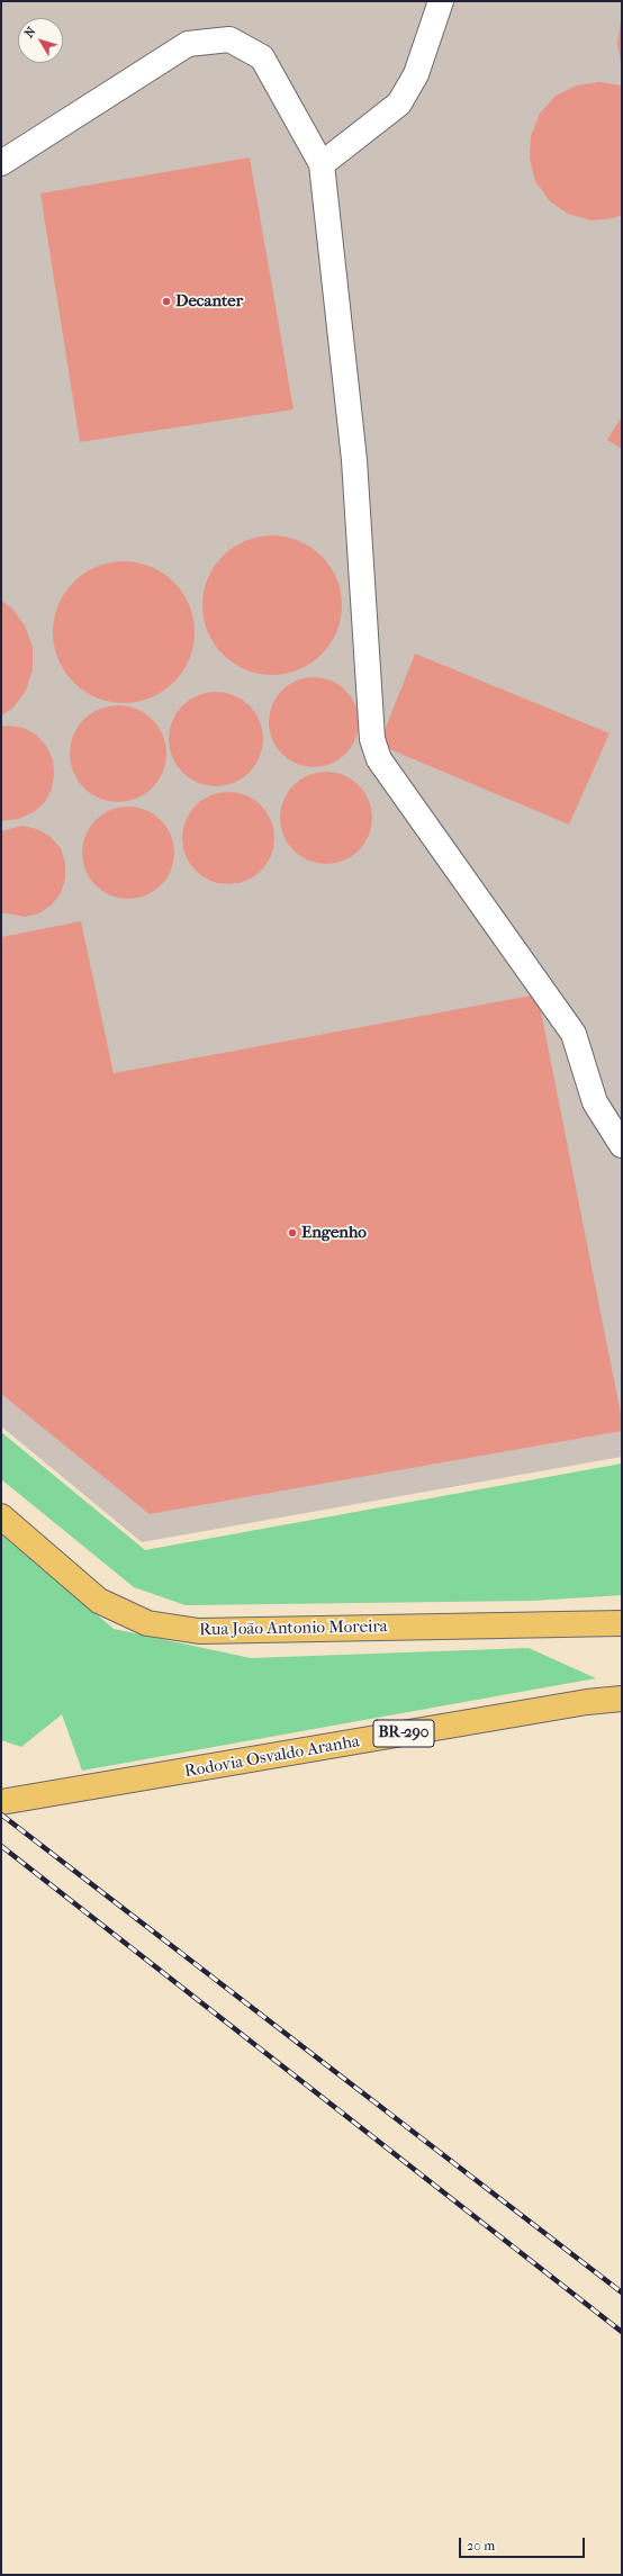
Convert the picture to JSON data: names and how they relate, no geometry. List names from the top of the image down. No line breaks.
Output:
{"streets":{"main road":["Rua João Antonio Moreira","BR-290","Rodovia Osvaldo Aranha"]},"places":["Decanter","Engenho"],"scale_bar":"20 m","north":"top left"}
